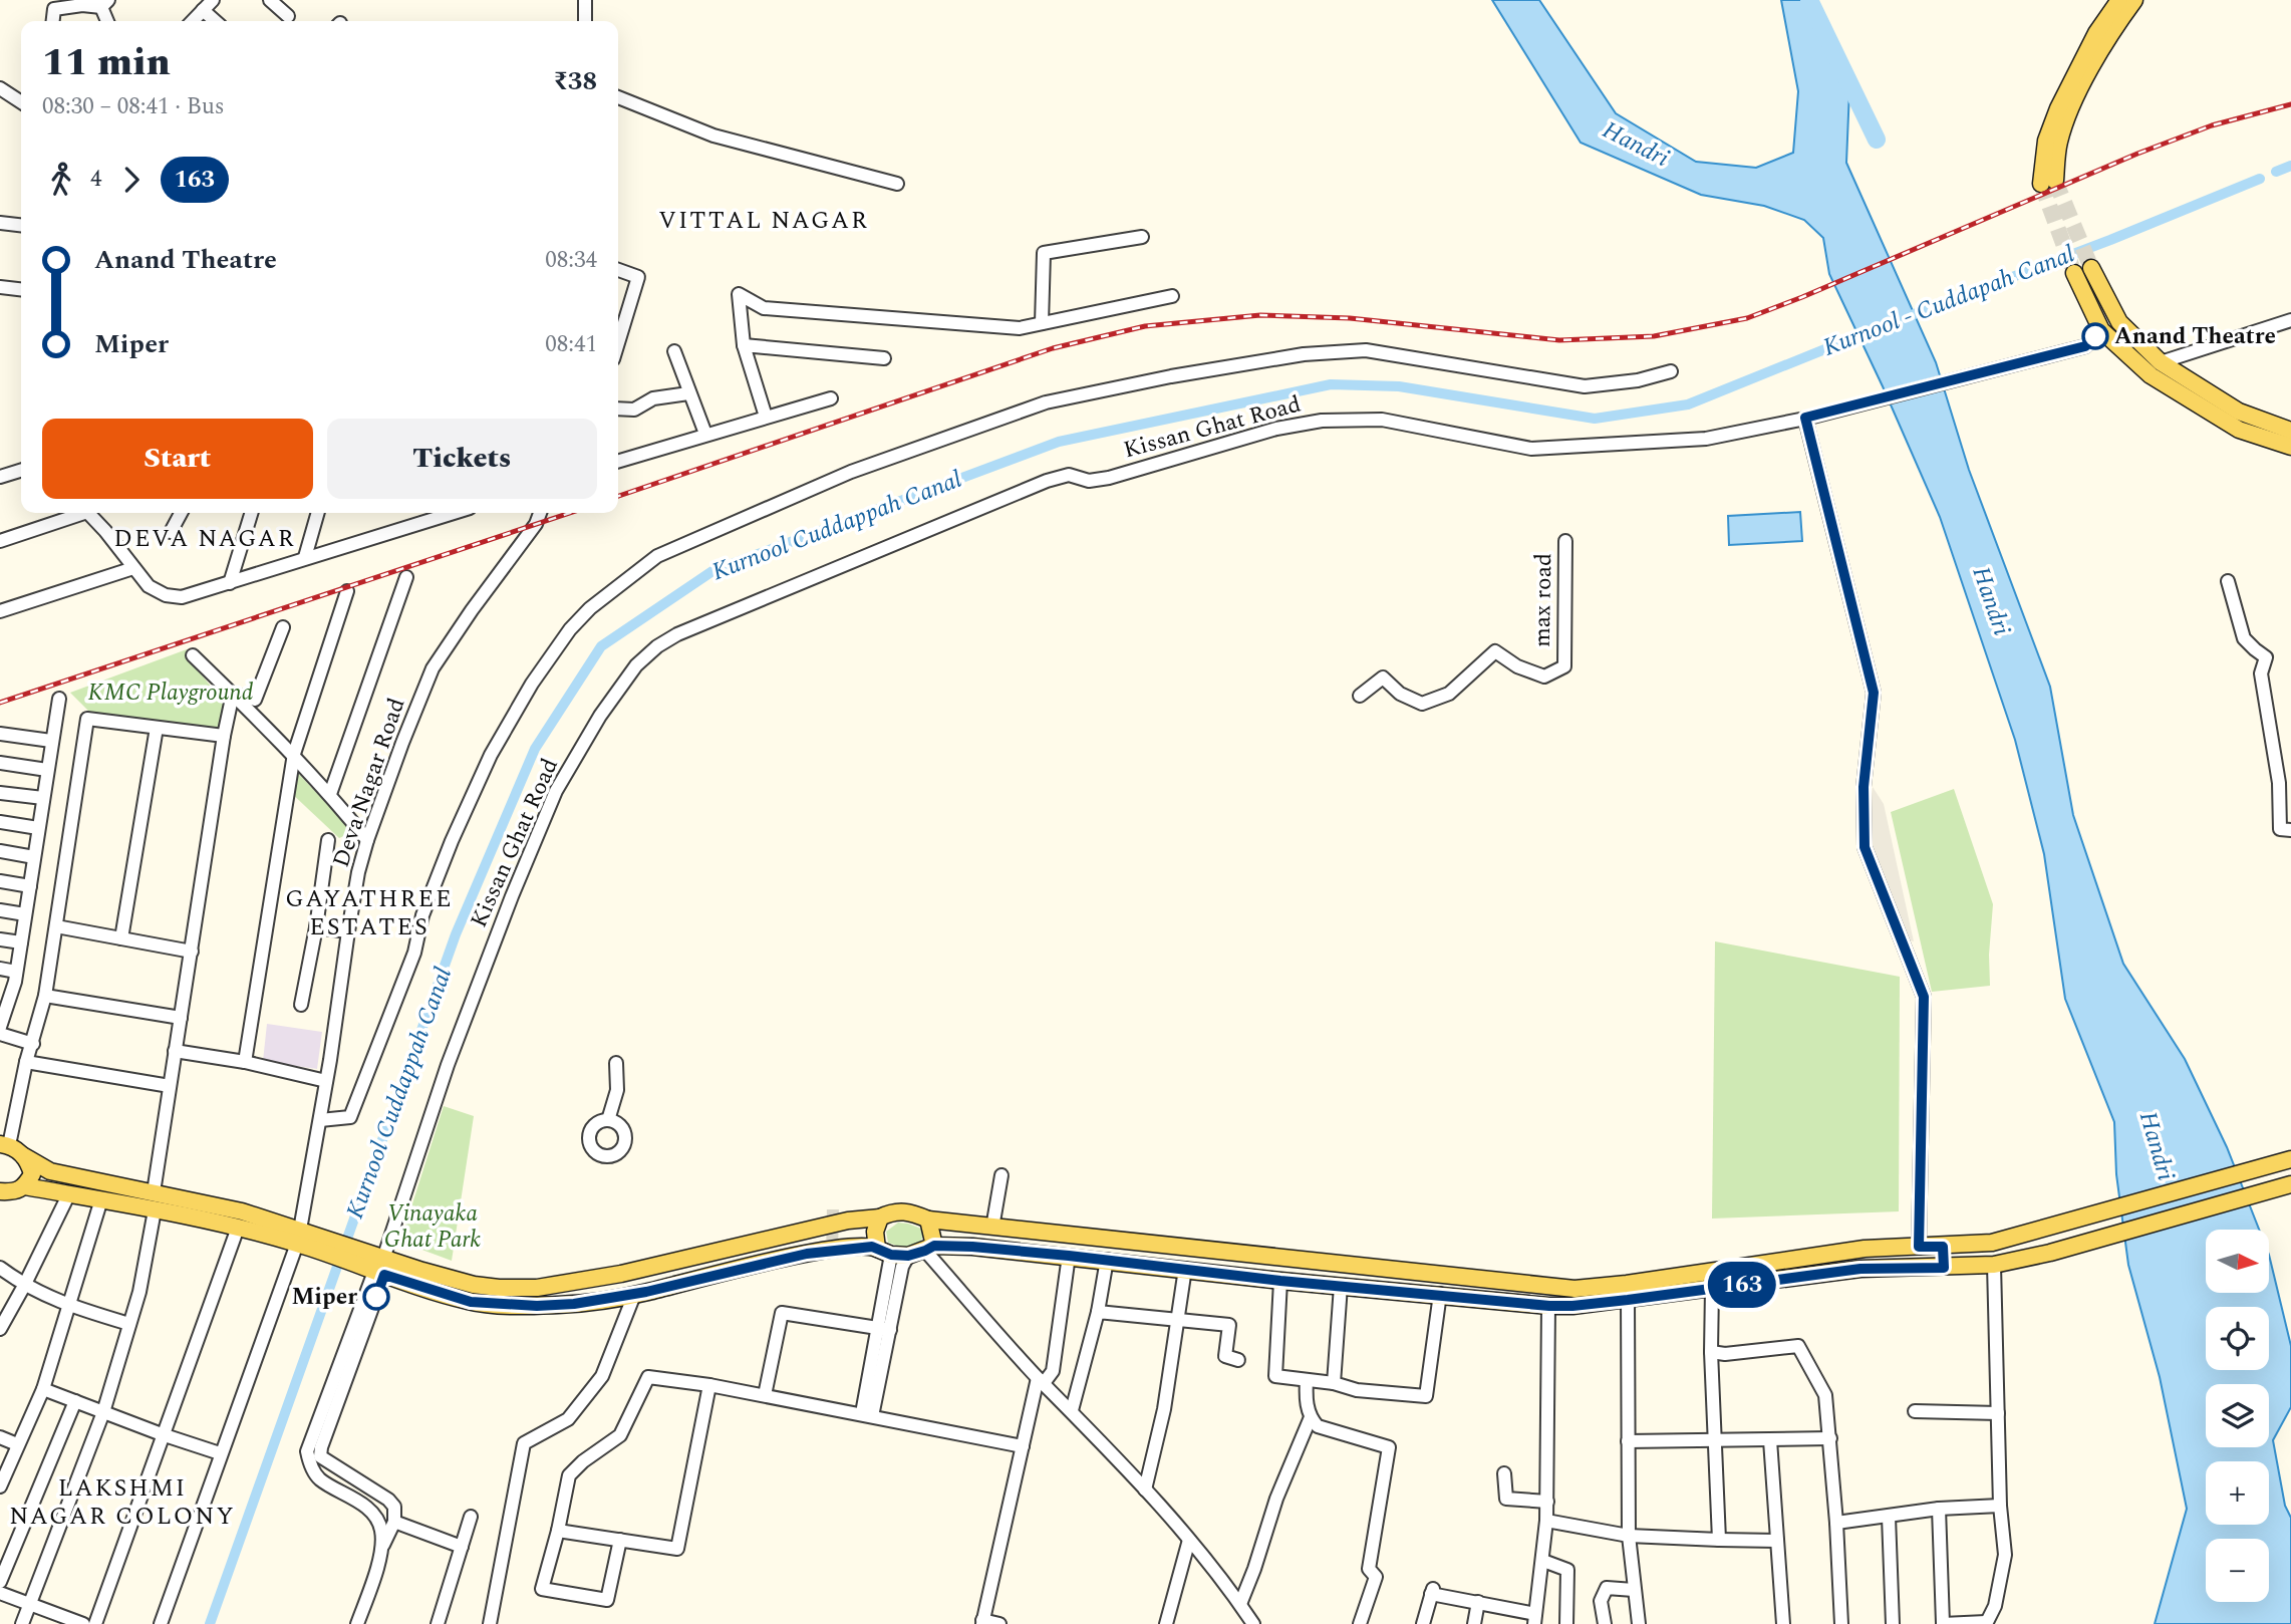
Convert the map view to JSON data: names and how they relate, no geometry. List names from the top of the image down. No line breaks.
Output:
{"streets":{"street":["Kissan Ghat Road","max road","Deva Nagar Road"]},"districts":["VITTAL NAGAR","DEVA NAGAR","GAYATHREE ESTATES","LAKSHMI NAGAR COLONY"],"water":["Handri","Kurnool - Cuddapah Canal","Kurnool Cuddappah Canal"],"parks":["KMC Playground","Vinayaka Ghat Park"],"places":["Anand Theatre","Miper"],"lines":["bus line 163"],"north":"right","page":{"on_map":"163","heading":["11 min","08:30 – 08:41 · Bus","₹38"],"legs":["4","163"],"list":[{"name":"Anand Theatre","value":"08:34"},{"name":"Miper","value":"08:41"}],"buttons":["Start","Tickets"],"map_buttons":["+","−"]}}
